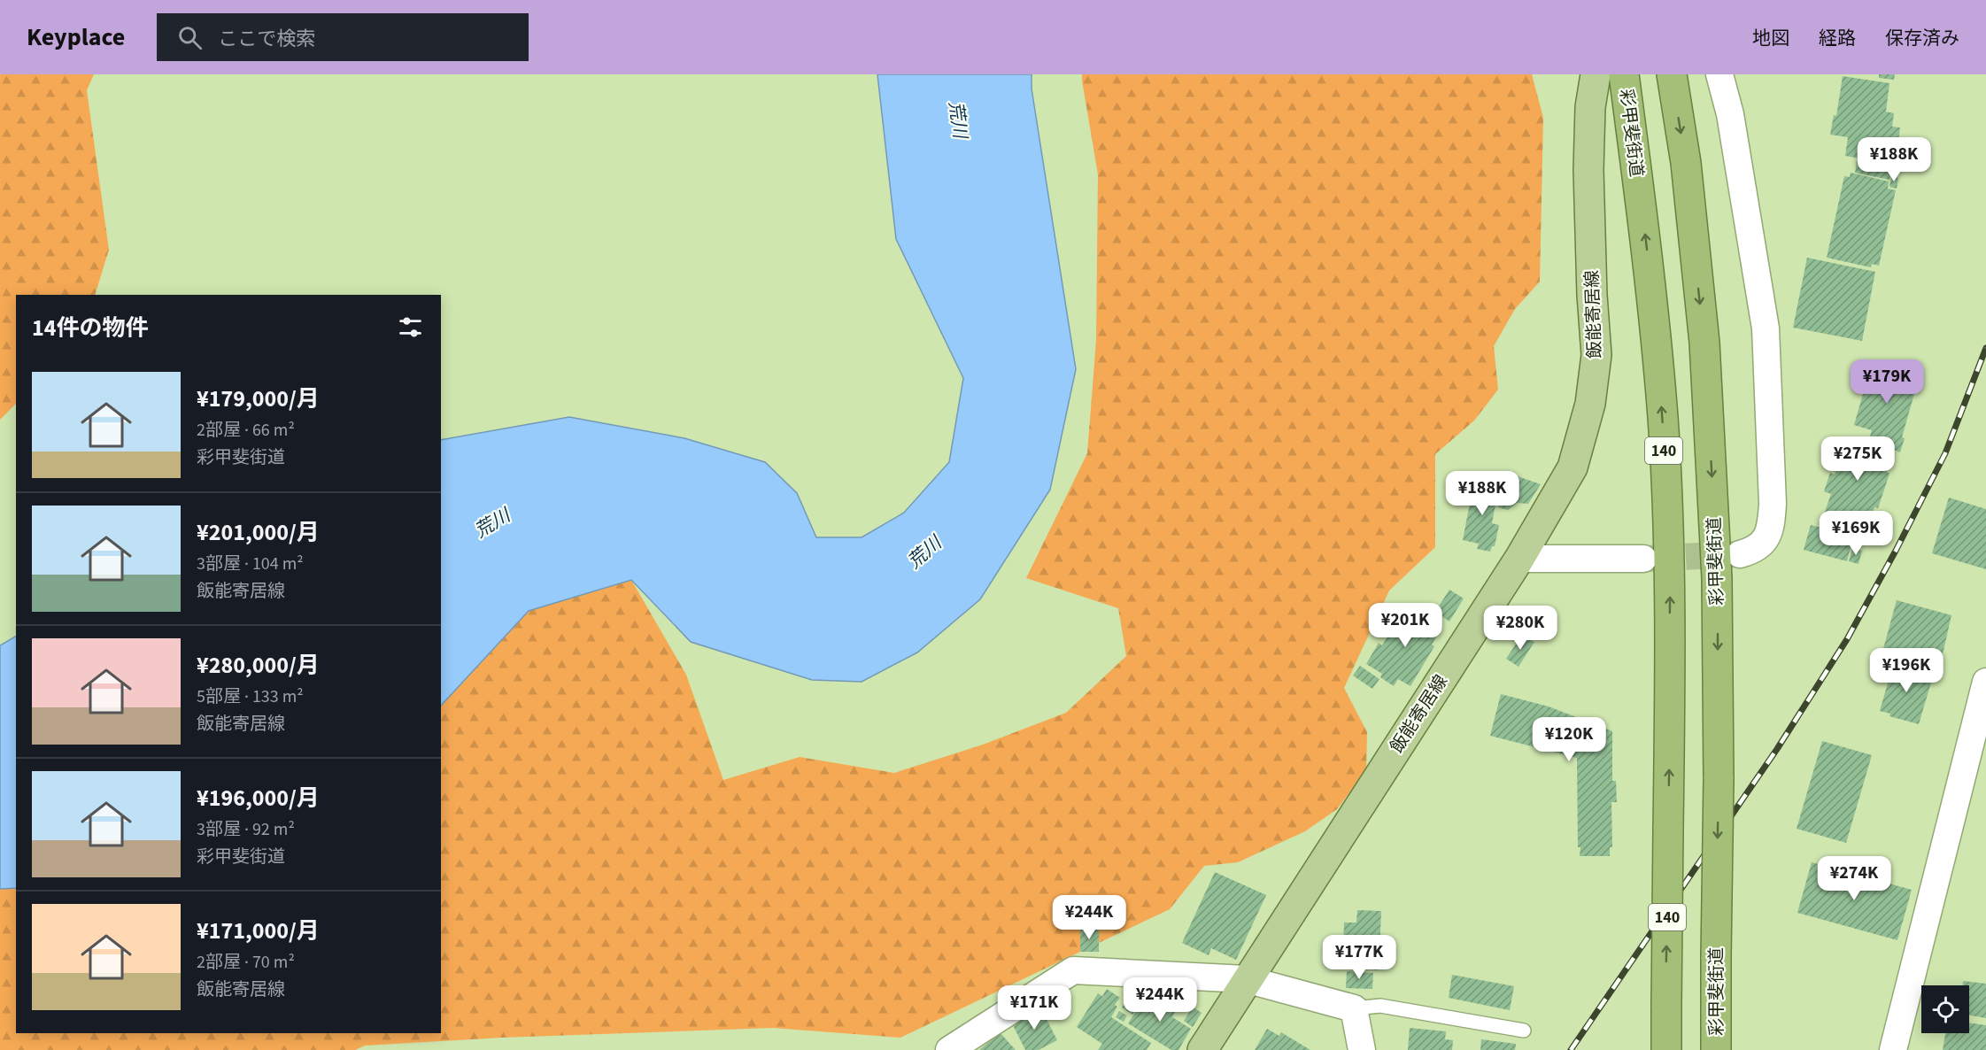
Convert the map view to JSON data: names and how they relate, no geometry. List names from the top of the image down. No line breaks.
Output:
{"streets":{"highway":["彩甲斐街道","140"],"main road":["飯能寄居線"]},"water":["荒川"],"page":{"header":"Keyplace","search":"ここで検索","nav":["地図","経路","保存済み"],"price":["¥188K","¥179K","¥275K","¥188K","¥169K","¥201K","¥280K","¥196K","¥120K","¥274K","¥244K","¥177K","¥244K","¥171K"],"heading":"14件の物件","list":[{"name":"¥179,000/月","note":"2部屋 · 66 m² · 彩甲斐街道"},{"name":"¥201,000/月","note":"3部屋 · 104 m² · 飯能寄居線"},{"name":"¥280,000/月","note":"5部屋 · 133 m² · 飯能寄居線"},{"name":"¥196,000/月","note":"3部屋 · 92 m² · 彩甲斐街道"},{"name":"¥171,000/月","note":"2部屋 · 70 m² · 飯能寄居線"}]}}
